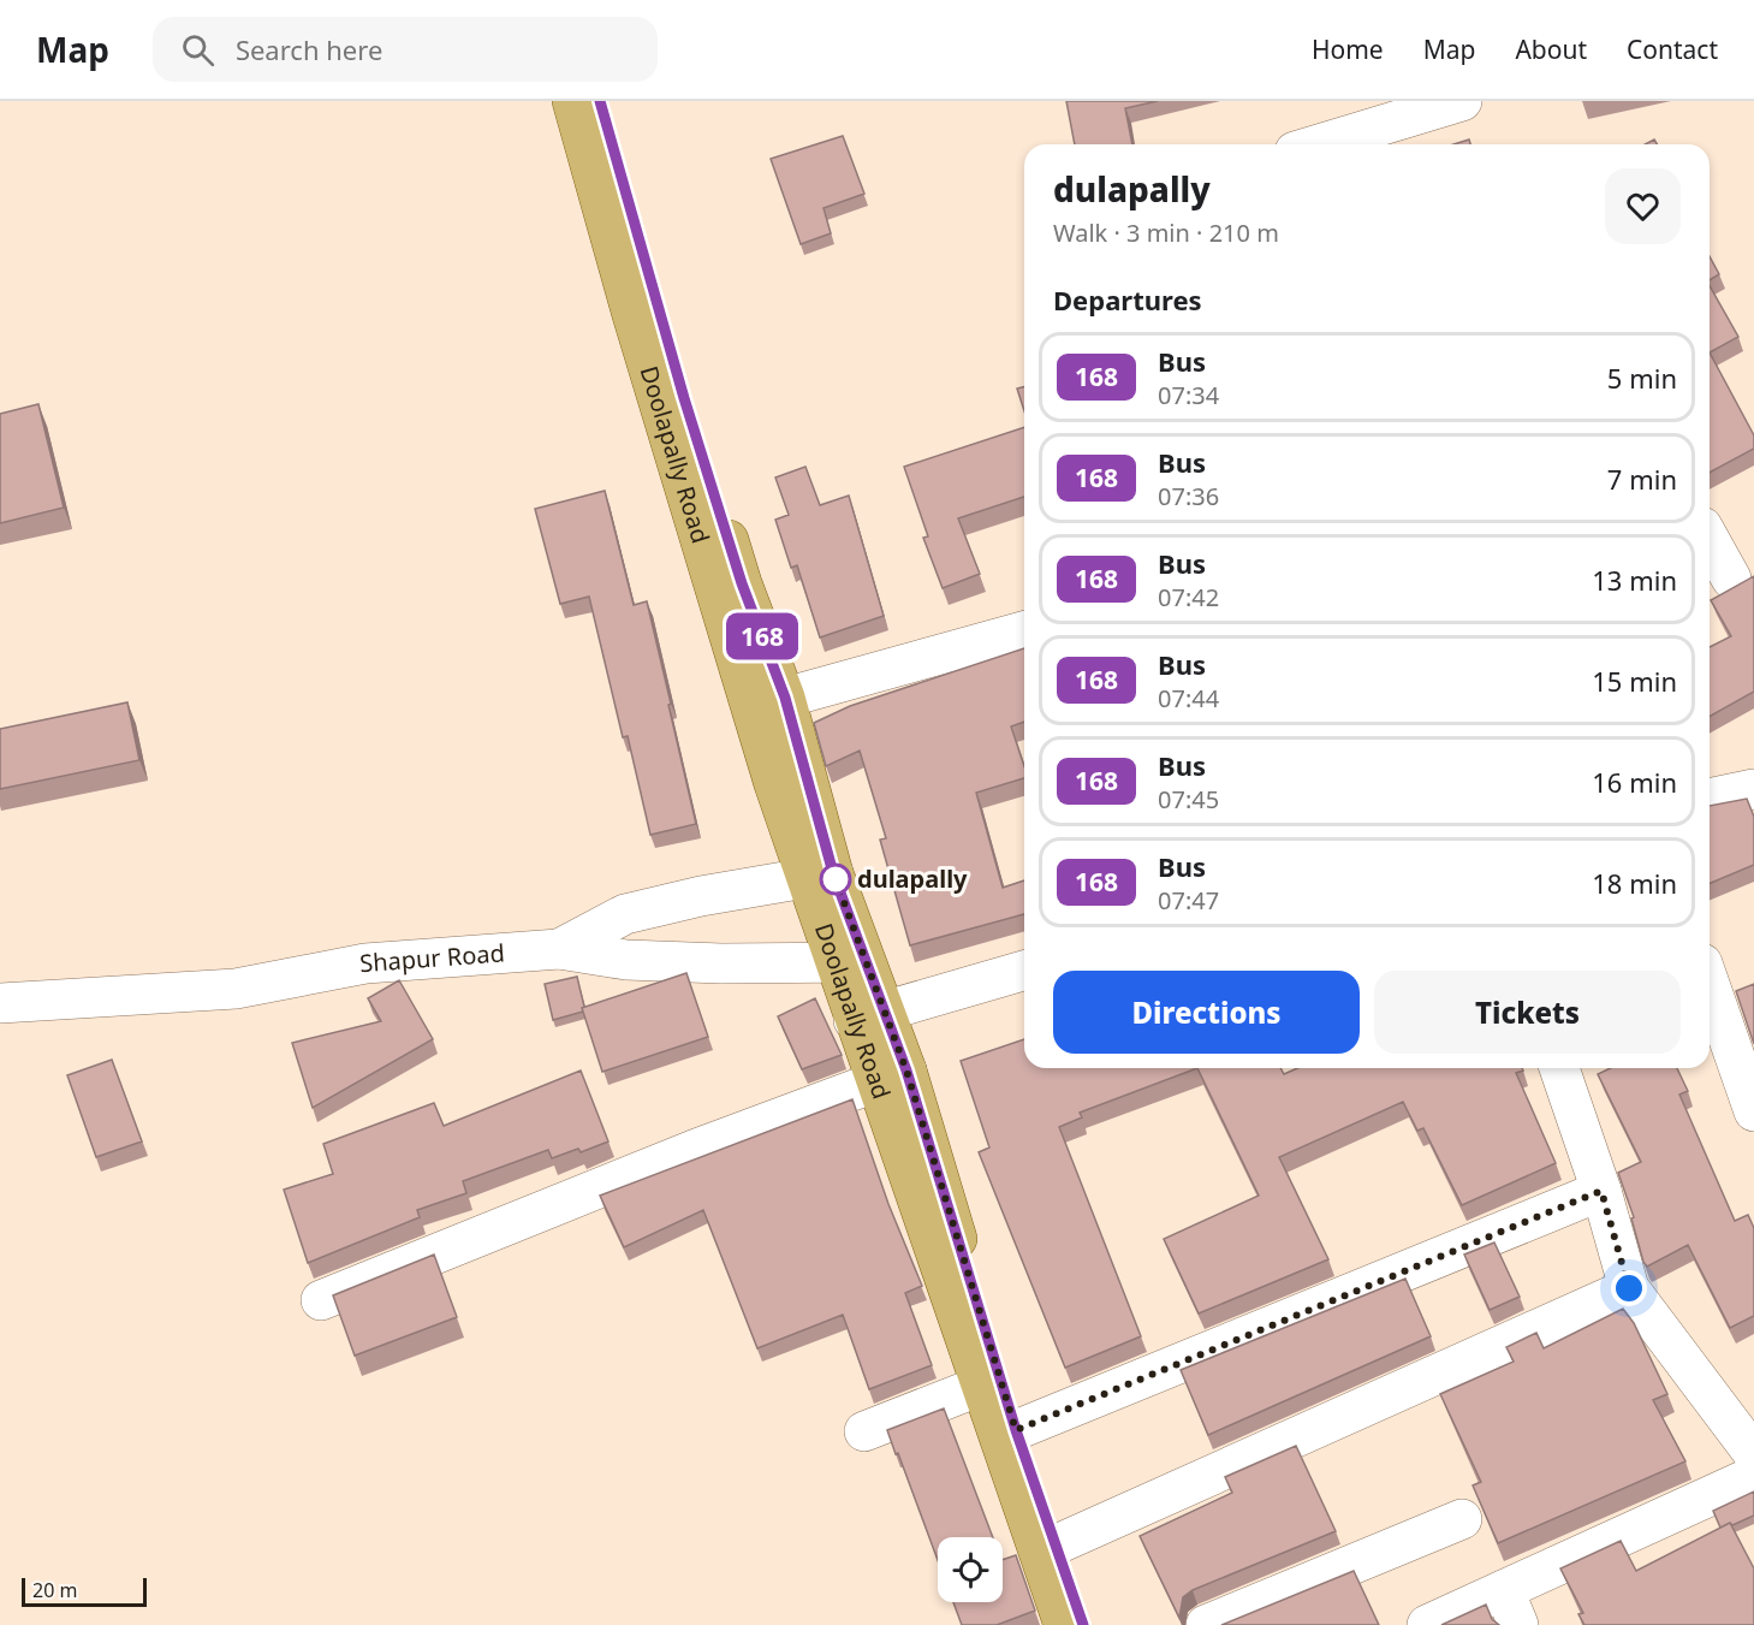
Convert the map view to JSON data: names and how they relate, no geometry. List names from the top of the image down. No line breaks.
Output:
{"streets":{"main road":["Doolapally Road"],"street":["Shapur Road"]},"crossings":[["Doolapally Road","Shapur Road"]],"places":["dulapally"],"lines":["bus line 168"],"scale_bar":"20 m","page":{"header":"Map","search":"Search here","nav":["Home","Map","About","Contact"],"on_map":"168","heading":[["dulapally","Walk · 3 min · 210 m"],"Departures"],"list":[{"mark":"168","name":"Bus","note":"07:34","value":"5 min"},{"mark":"168","name":"Bus","note":"07:36","value":"7 min"},{"mark":"168","name":"Bus","note":"07:42","value":"13 min"},{"mark":"168","name":"Bus","note":"07:44","value":"15 min"},{"mark":"168","name":"Bus","note":"07:45","value":"16 min"},{"mark":"168","name":"Bus","note":"07:47","value":"18 min"}],"buttons":["Directions","Tickets"],"scale":"20 m"}}
